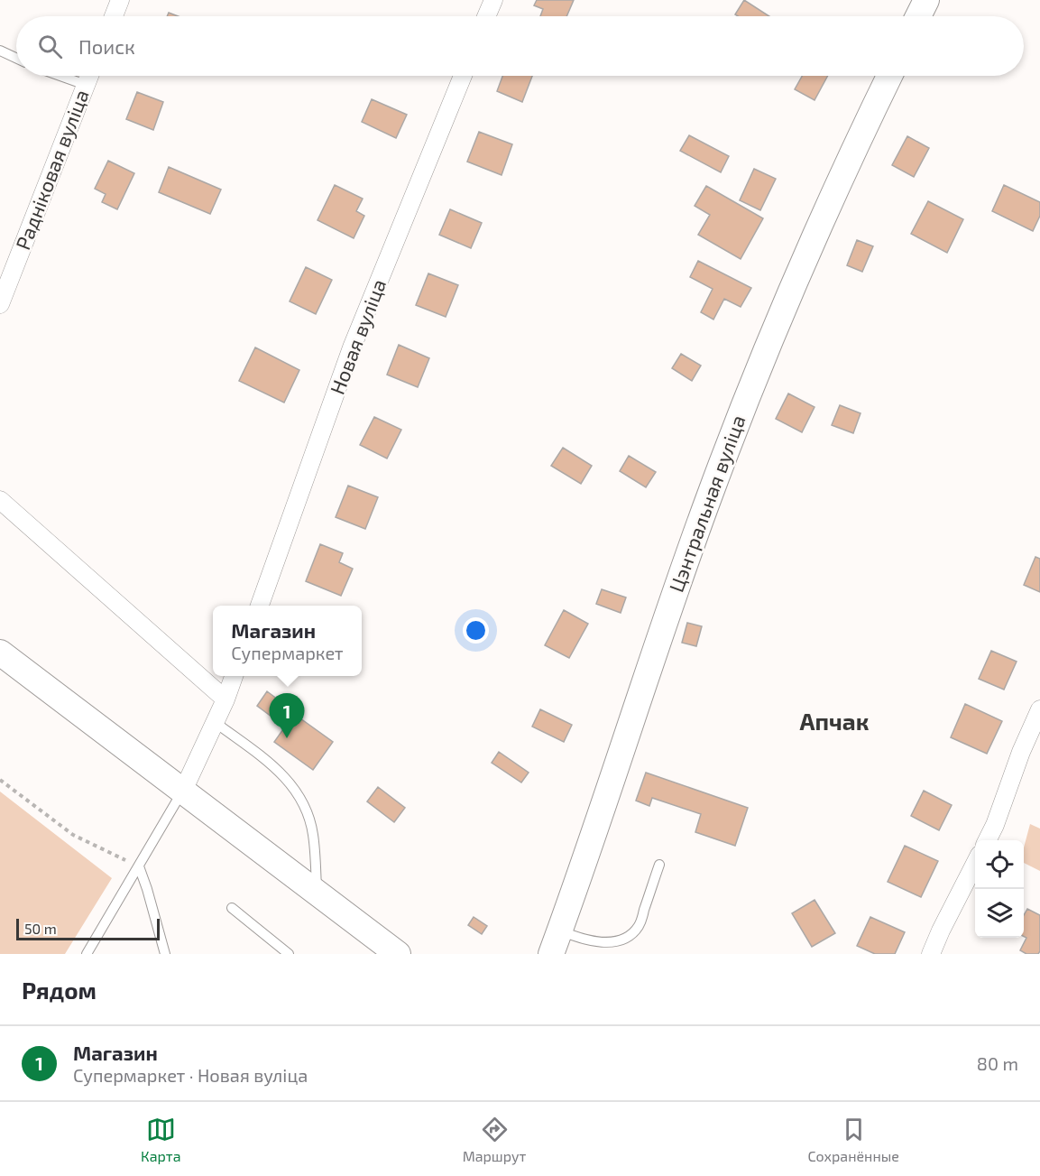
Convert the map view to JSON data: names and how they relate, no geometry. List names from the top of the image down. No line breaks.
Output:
{"streets":{"street":["Радніковая вуліца","Новая вуліца","Цэнтральная вуліца"]},"districts":["Апчак"],"scale_bar":"50 m","page":{"search":"Поиск","popup":["Магазин","Супермаркет"],"pins":"1","scale":"50 m","heading":"Рядом","list":[{"mark":"1","name":"Магазин","note":"Супермаркет · Новая вуліца","value":"80 m"}],"nav":["Карта","Маршрут","Сохранённые"]}}
